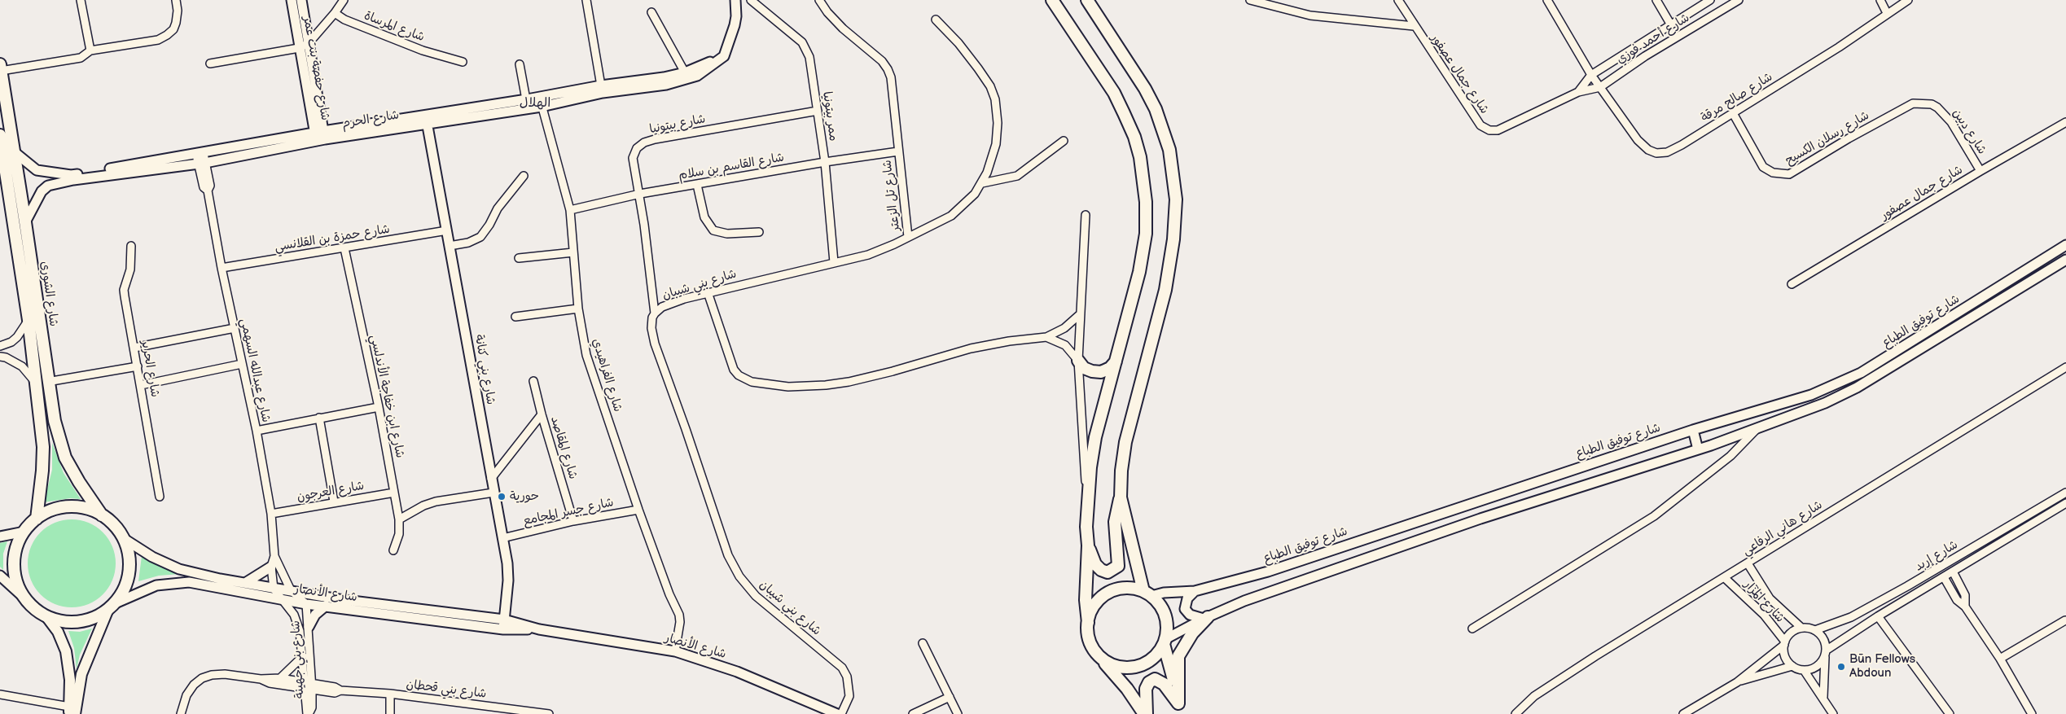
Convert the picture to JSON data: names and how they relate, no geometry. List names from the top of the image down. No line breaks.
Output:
{"streets":{"main road":["شارع الشورى"],"street":["شارع المرساة","شارع أحمد فوزي","شارع حفصة بنت عمر","شارع جمال عصفور","شارع صالح مرقة","ممر بيتونيا","شارع الحرم","شارع بيتونيا","شارع دبين","شارع رسلان الكسيح","شارع القاسم بن سلام","شارع تل الزعتر","شارع حمزة بن القلانسي","شارع بني شيبان","شارع توفيق الطباع","شارع الحرير","شارع بني كنانة","شارع عبدالله السهمي","شارع الفراهيدي","شارع ابن خفاجة الأندلسي","شارع المقاصد","شارع العرجون","شارع جسر المجامع","شارع هاني الرفاعي","شارع إربد","شارع الأنصار","شارع المزار","شارع بني جهينة","شارع بني قحطان"]},"crossings":[["شارع أحمد فوزي","شارع جمال عصفور"],["شارع أحمد فوزي","شارع صالح مرقة"],["شارع حفصة بنت عمر","شارع الحرم"],["شارع جمال عصفور","شارع دبين"],["شارع صالح مرقة","شارع رسلان الكسيح"],["ممر بيتونيا","شارع بيتونيا"],["ممر بيتونيا","شارع القاسم بن سلام"],["ممر بيتونيا","شارع بني شيبان"],["شارع الحرم","شارع الشورى"],["شارع الحرم","شارع بني كنانة"],["شارع الحرم","شارع عبدالله السهمي"],["شارع الحرم","شارع الفراهيدي"],["شارع بيتونيا","شارع القاسم بن سلام"],["شارع بيتونيا","شارع بني شيبان"],["شارع دبين","شارع رسلان الكسيح"],["شارع القاسم بن سلام","شارع تل الزعتر"],["شارع القاسم بن سلام","شارع الفراهيدي"],["شارع تل الزعتر","شارع بني شيبان"],["شارع حمزة بن القلانسي","شارع بني كنانة"],["شارع حمزة بن القلانسي","شارع عبدالله السهمي"],["شارع حمزة بن القلانسي","شارع ابن خفاجة الأندلسي"],["شارع الشورى","شارع الأنصار"],["شارع بني كنانة","شارع جسر المجامع"],["شارع بني كنانة","شارع الأنصار"],["شارع عبدالله السهمي","شارع العرجون"],["شارع عبدالله السهمي","شارع الأنصار"],["شارع عبدالله السهمي","شارع بني جهينة"],["شارع الفراهيدي","شارع جسر المجامع"],["شارع الفراهيدي","شارع الأنصار"],["شارع ابن خفاجة الأندلسي","شارع العرجون"],["شارع المقاصد","شارع جسر المجامع"],["شارع هاني الرفاعي","شارع المزار"],["شارع إربد","شارع المزار"],["شارع الأنصار","شارع بني جهينة"],["شارع بني جهينة","شارع بني قحطان"]],"districts":["الهلال"],"places":["حورية","Būn Fellows Abdoun"]}
